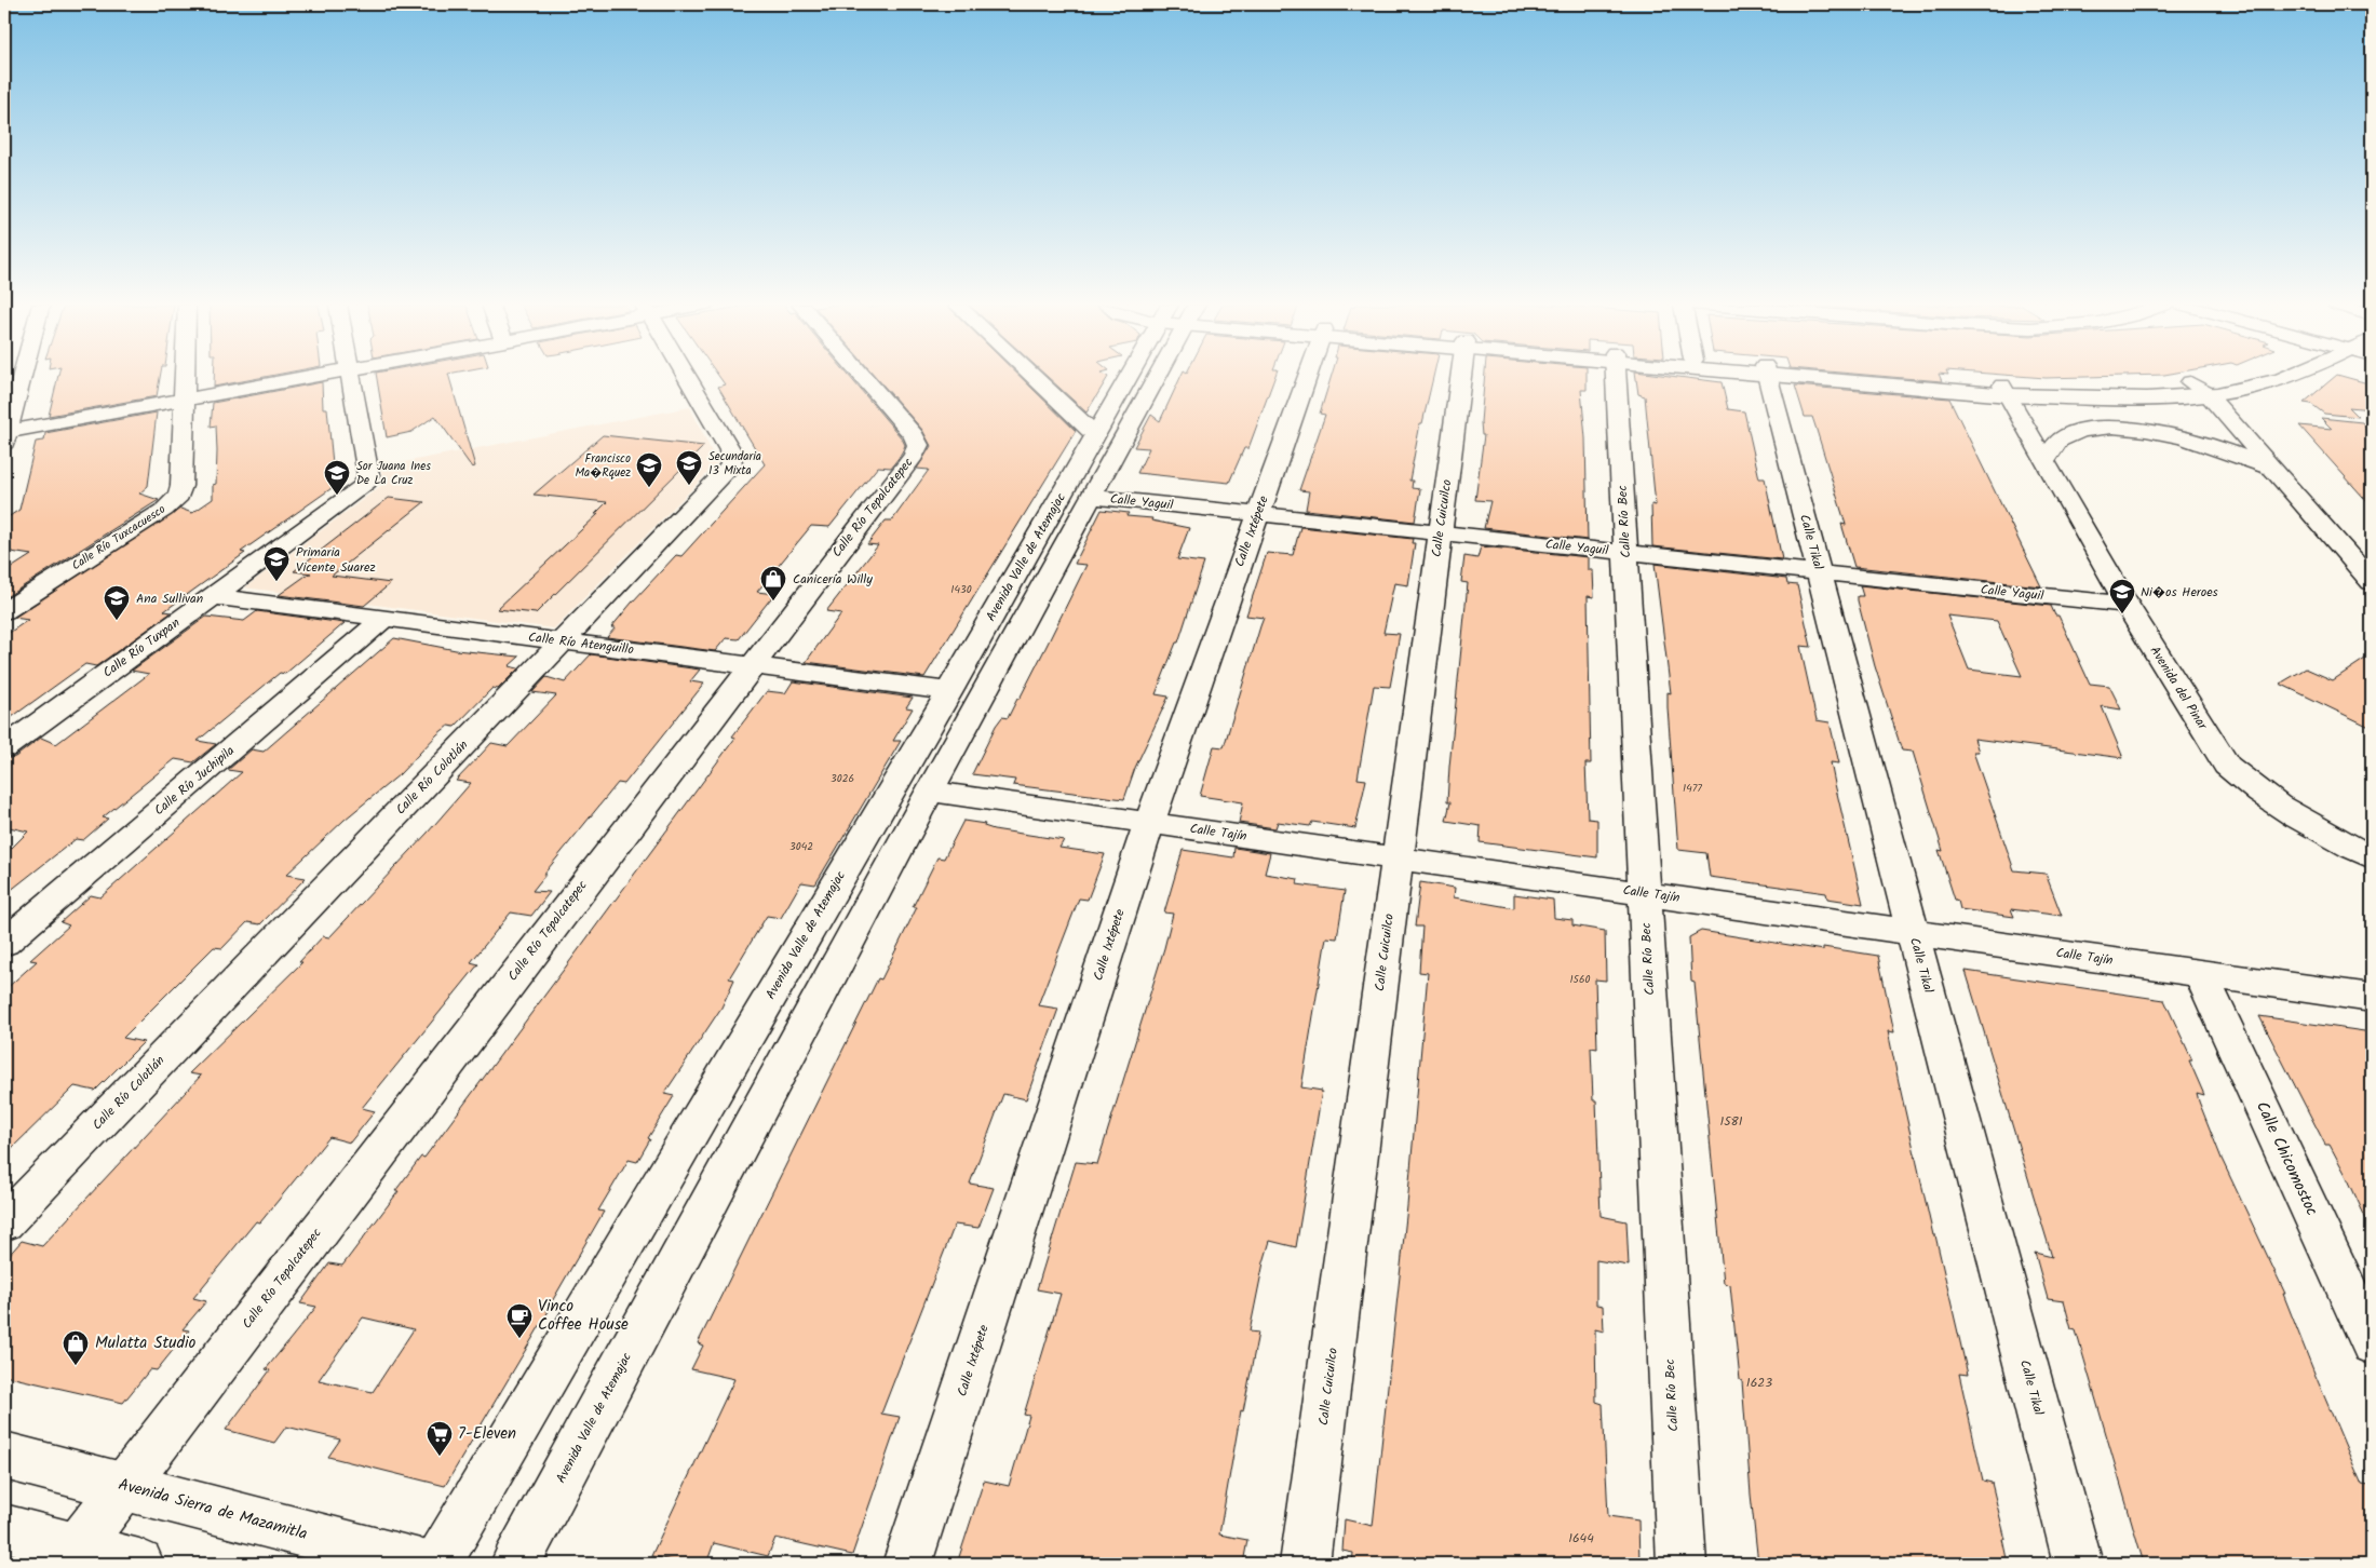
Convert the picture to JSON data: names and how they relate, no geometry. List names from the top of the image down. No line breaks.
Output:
{"streets":{"street":["Calle Yaguil","Calle Río Tepalcatepec","Calle Cuicuilco","Calle Río Bec","Calle Ixtépete","Calle Río Tuxcacuesco","Calle Tikal","Avenida Valle de Atemajac","Calle Río Atenguillo","Calle Río Tuxpan","Avenida del Pinar","Calle Río Colotlán","Calle Río Juchipila","Calle Tajín","Calle Chicomostoc","Avenida Sierra de Mazamitla"]},"crossings":[["Calle Yaguil","Calle Cuicuilco"],["Calle Yaguil","Calle Río Bec"],["Calle Yaguil","Calle Ixtépete"],["Calle Yaguil","Calle Tikal"],["Calle Yaguil","Avenida Valle de Atemajac"],["Calle Yaguil","Avenida del Pinar"],["Calle Río Tepalcatepec","Calle Río Atenguillo"],["Calle Río Tepalcatepec","Avenida Sierra de Mazamitla"],["Calle Cuicuilco","Calle Tajín"],["Calle Río Bec","Calle Tajín"],["Calle Ixtépete","Calle Tajín"],["Calle Tikal","Calle Tajín"],["Avenida Valle de Atemajac","Calle Río Atenguillo"],["Avenida Valle de Atemajac","Calle Tajín"],["Calle Río Atenguillo","Calle Río Tuxpan"],["Calle Río Atenguillo","Calle Río Colotlán"],["Calle Río Atenguillo","Calle Río Juchipila"],["Calle Tajín","Calle Chicomostoc"]],"places":{"school or university":["Secundaria 13 Mixta","Francisco Ma�Rquez","Sor Juana Ines De La Cruz","Primaria Vicente Suarez","Ni�os Heroes","Ana Sullivan"],"shop":["Canicería Willy","Mulatta Studio"],"cafe":["Vinco Coffee House"],"supermarket":["7-Eleven"]},"house_numbers":["1430","3026","1477","3042","1560","1581","1623","1644"]}
